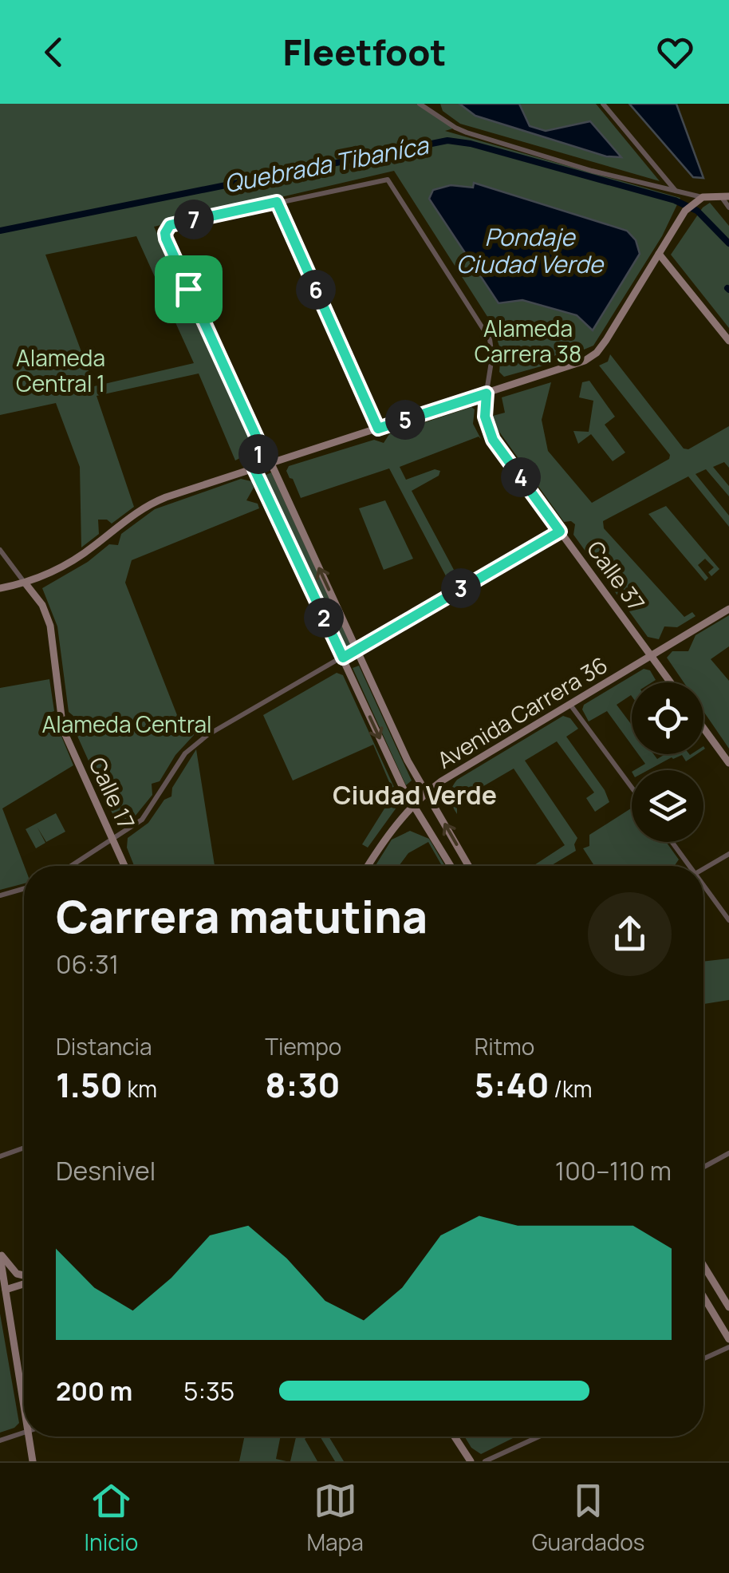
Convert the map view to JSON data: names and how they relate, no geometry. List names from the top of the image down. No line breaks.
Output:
{"streets":{"main road":["Calle 37","Avenida Carrera 36","Calle 17"]},"crossings":[["Calle 37","Avenida Carrera 36"]],"districts":["Ciudad Verde"],"water":["Quebrada Tibaníca","Pondaje Ciudad Verde"],"parks":["Alameda Carrera 38","Alameda Central 1","Alameda Central"],"page":{"header":"Fleetfoot","pins":["7","6","5","1","4","3","2"],"heading":["Carrera matutina","06:31"],"stats":[["Distancia","1.50 km"],["Tiempo","8:30"],["Ritmo","5:40 /km"]],"chart":["Desnivel","100–110 m"],"list":[{"name":"200 m","note":"5:35"}],"tabs":["Inicio","Mapa","Guardados"]}}
